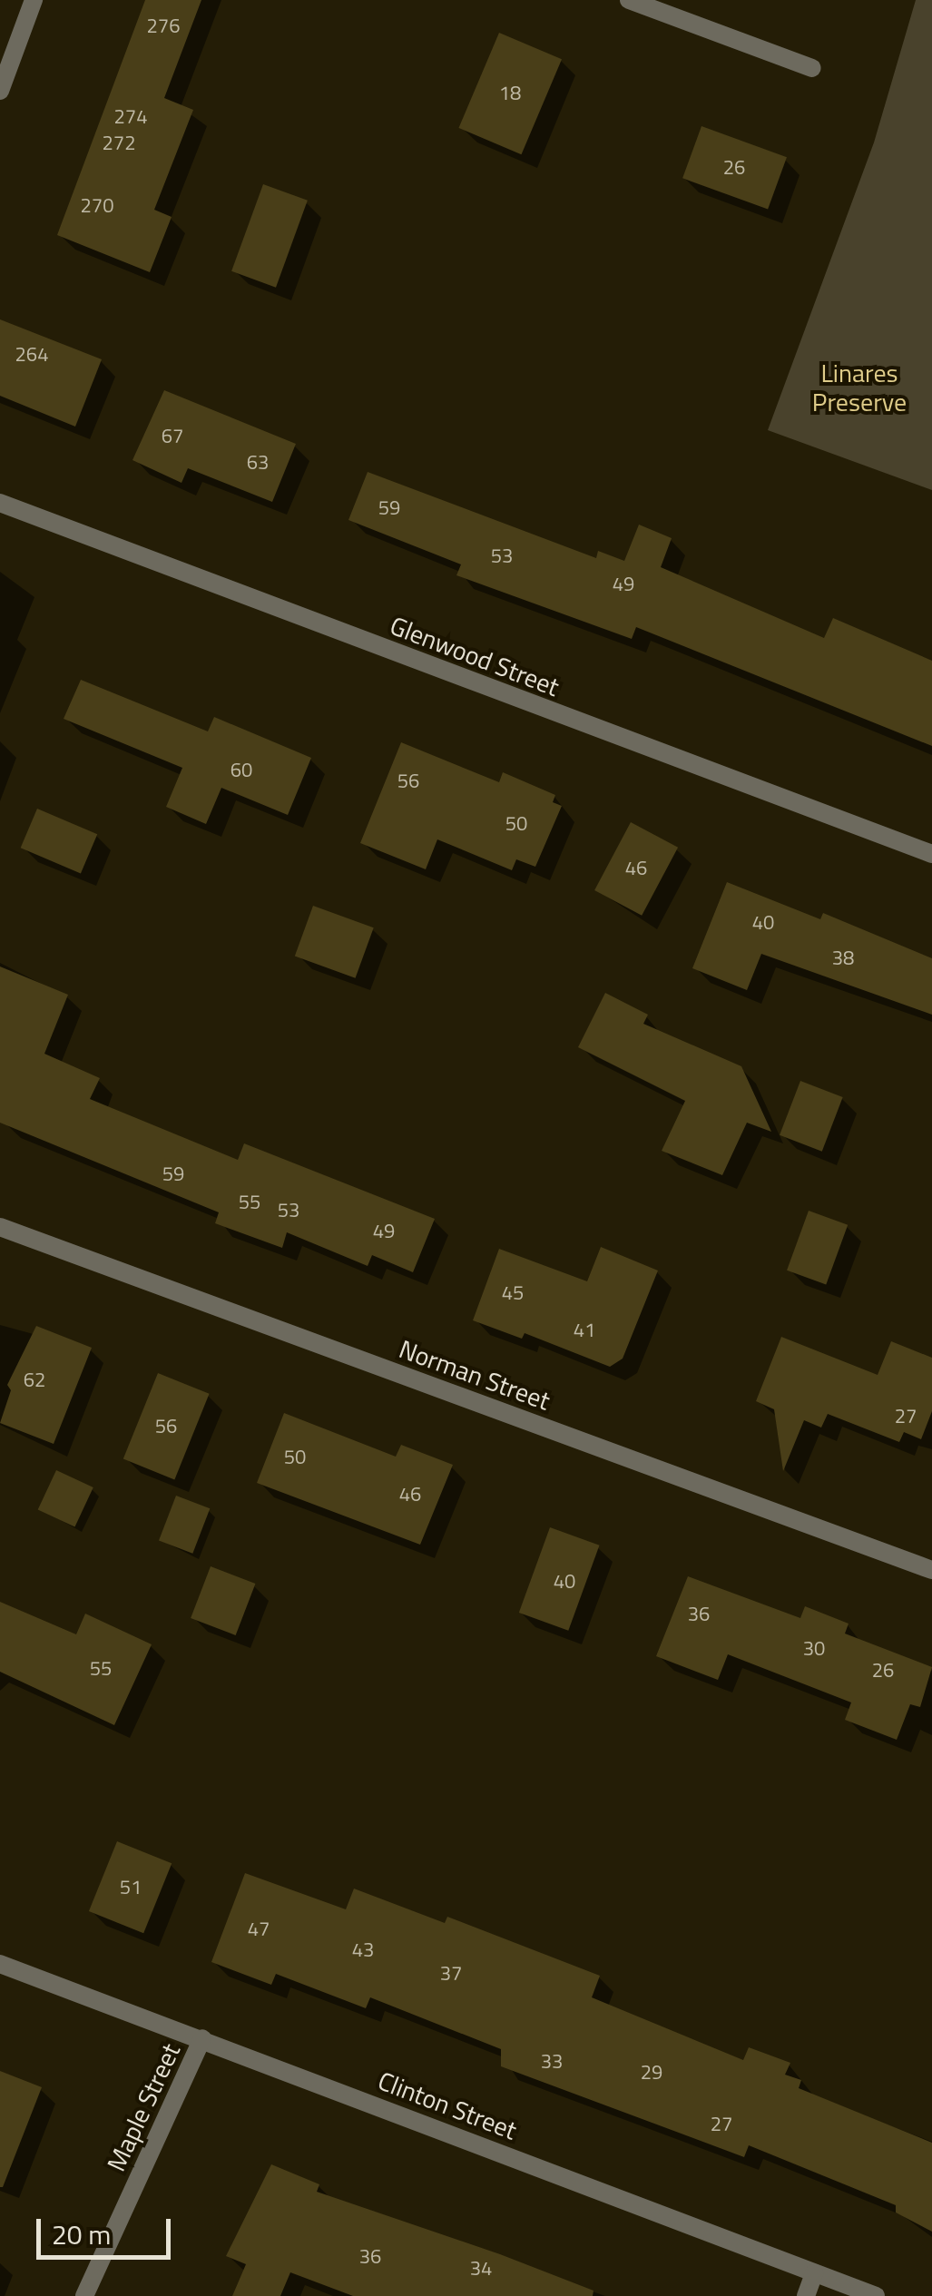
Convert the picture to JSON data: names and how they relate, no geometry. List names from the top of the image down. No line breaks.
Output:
{"streets":{"street":["Glenwood Street","Norman Street","Clinton Street","Maple Street"]},"crossings":[["Clinton Street","Maple Street"]],"parks":["Linares Preserve"],"house_numbers":["276","18","274","272","26","270","264","67","63","59","53","49","60","56","50","46","40","38","59","55","53","49","45","41","62","27","56","50","46","40","36","30","55","26","51","47","43","37","33","29","27","36","34"],"scale_bar":"20 m"}
